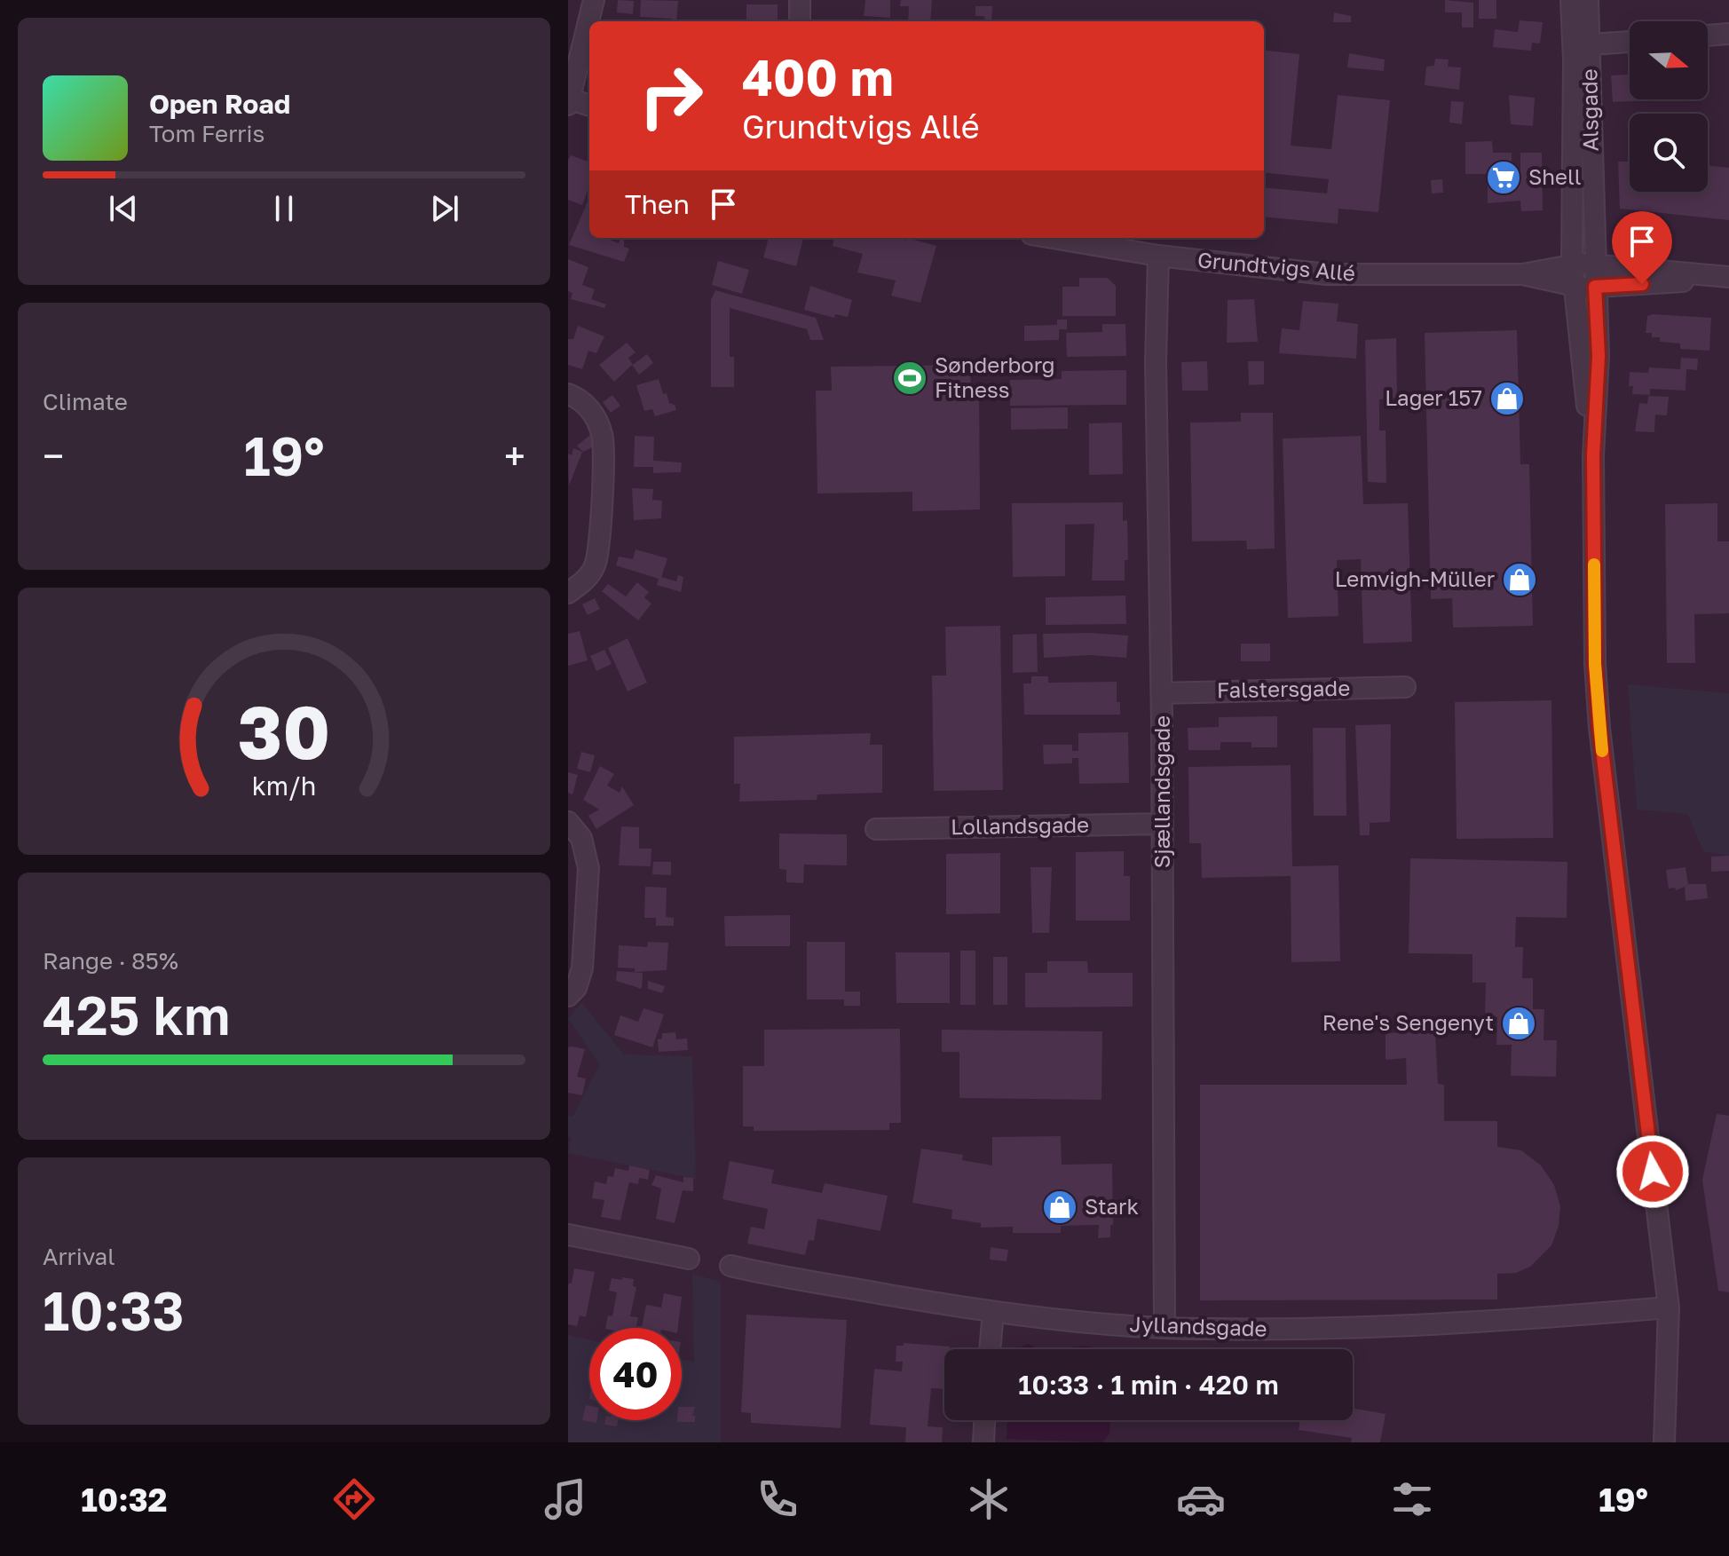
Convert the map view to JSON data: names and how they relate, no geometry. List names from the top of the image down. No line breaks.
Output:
{"streets":{"street":["Alsgade","Grundtvigs Allé","Falstersgade","Sjællandsgade","Lollandsgade","Jyllandsgade"]},"crossings":[["Alsgade","Grundtvigs Allé"],["Grundtvigs Allé","Sjællandsgade"],["Falstersgade","Sjællandsgade"],["Sjællandsgade","Lollandsgade"],["Sjællandsgade","Jyllandsgade"]],"places":{"supermarket":["Shell"],"sports":["Sønderborg Fitness"],"shop":["Lager 157","Lemvigh-Müller","Rene's Sengenyt","Stark"]},"north":"right","page":{"turn":["400 m","Grundtvigs Allé"],"song":["Open Road","Tom Ferris"],"then":"Then","tile":["Climate",["Range · 85%","425 km"],["Arrival","10:33"]],"heat":["−","19°","+"],"limit":"40","trip":"10:33 · 1 min · 420 m","tabs":["10:32","19°"],"gauge":["30","km/h"]}}
